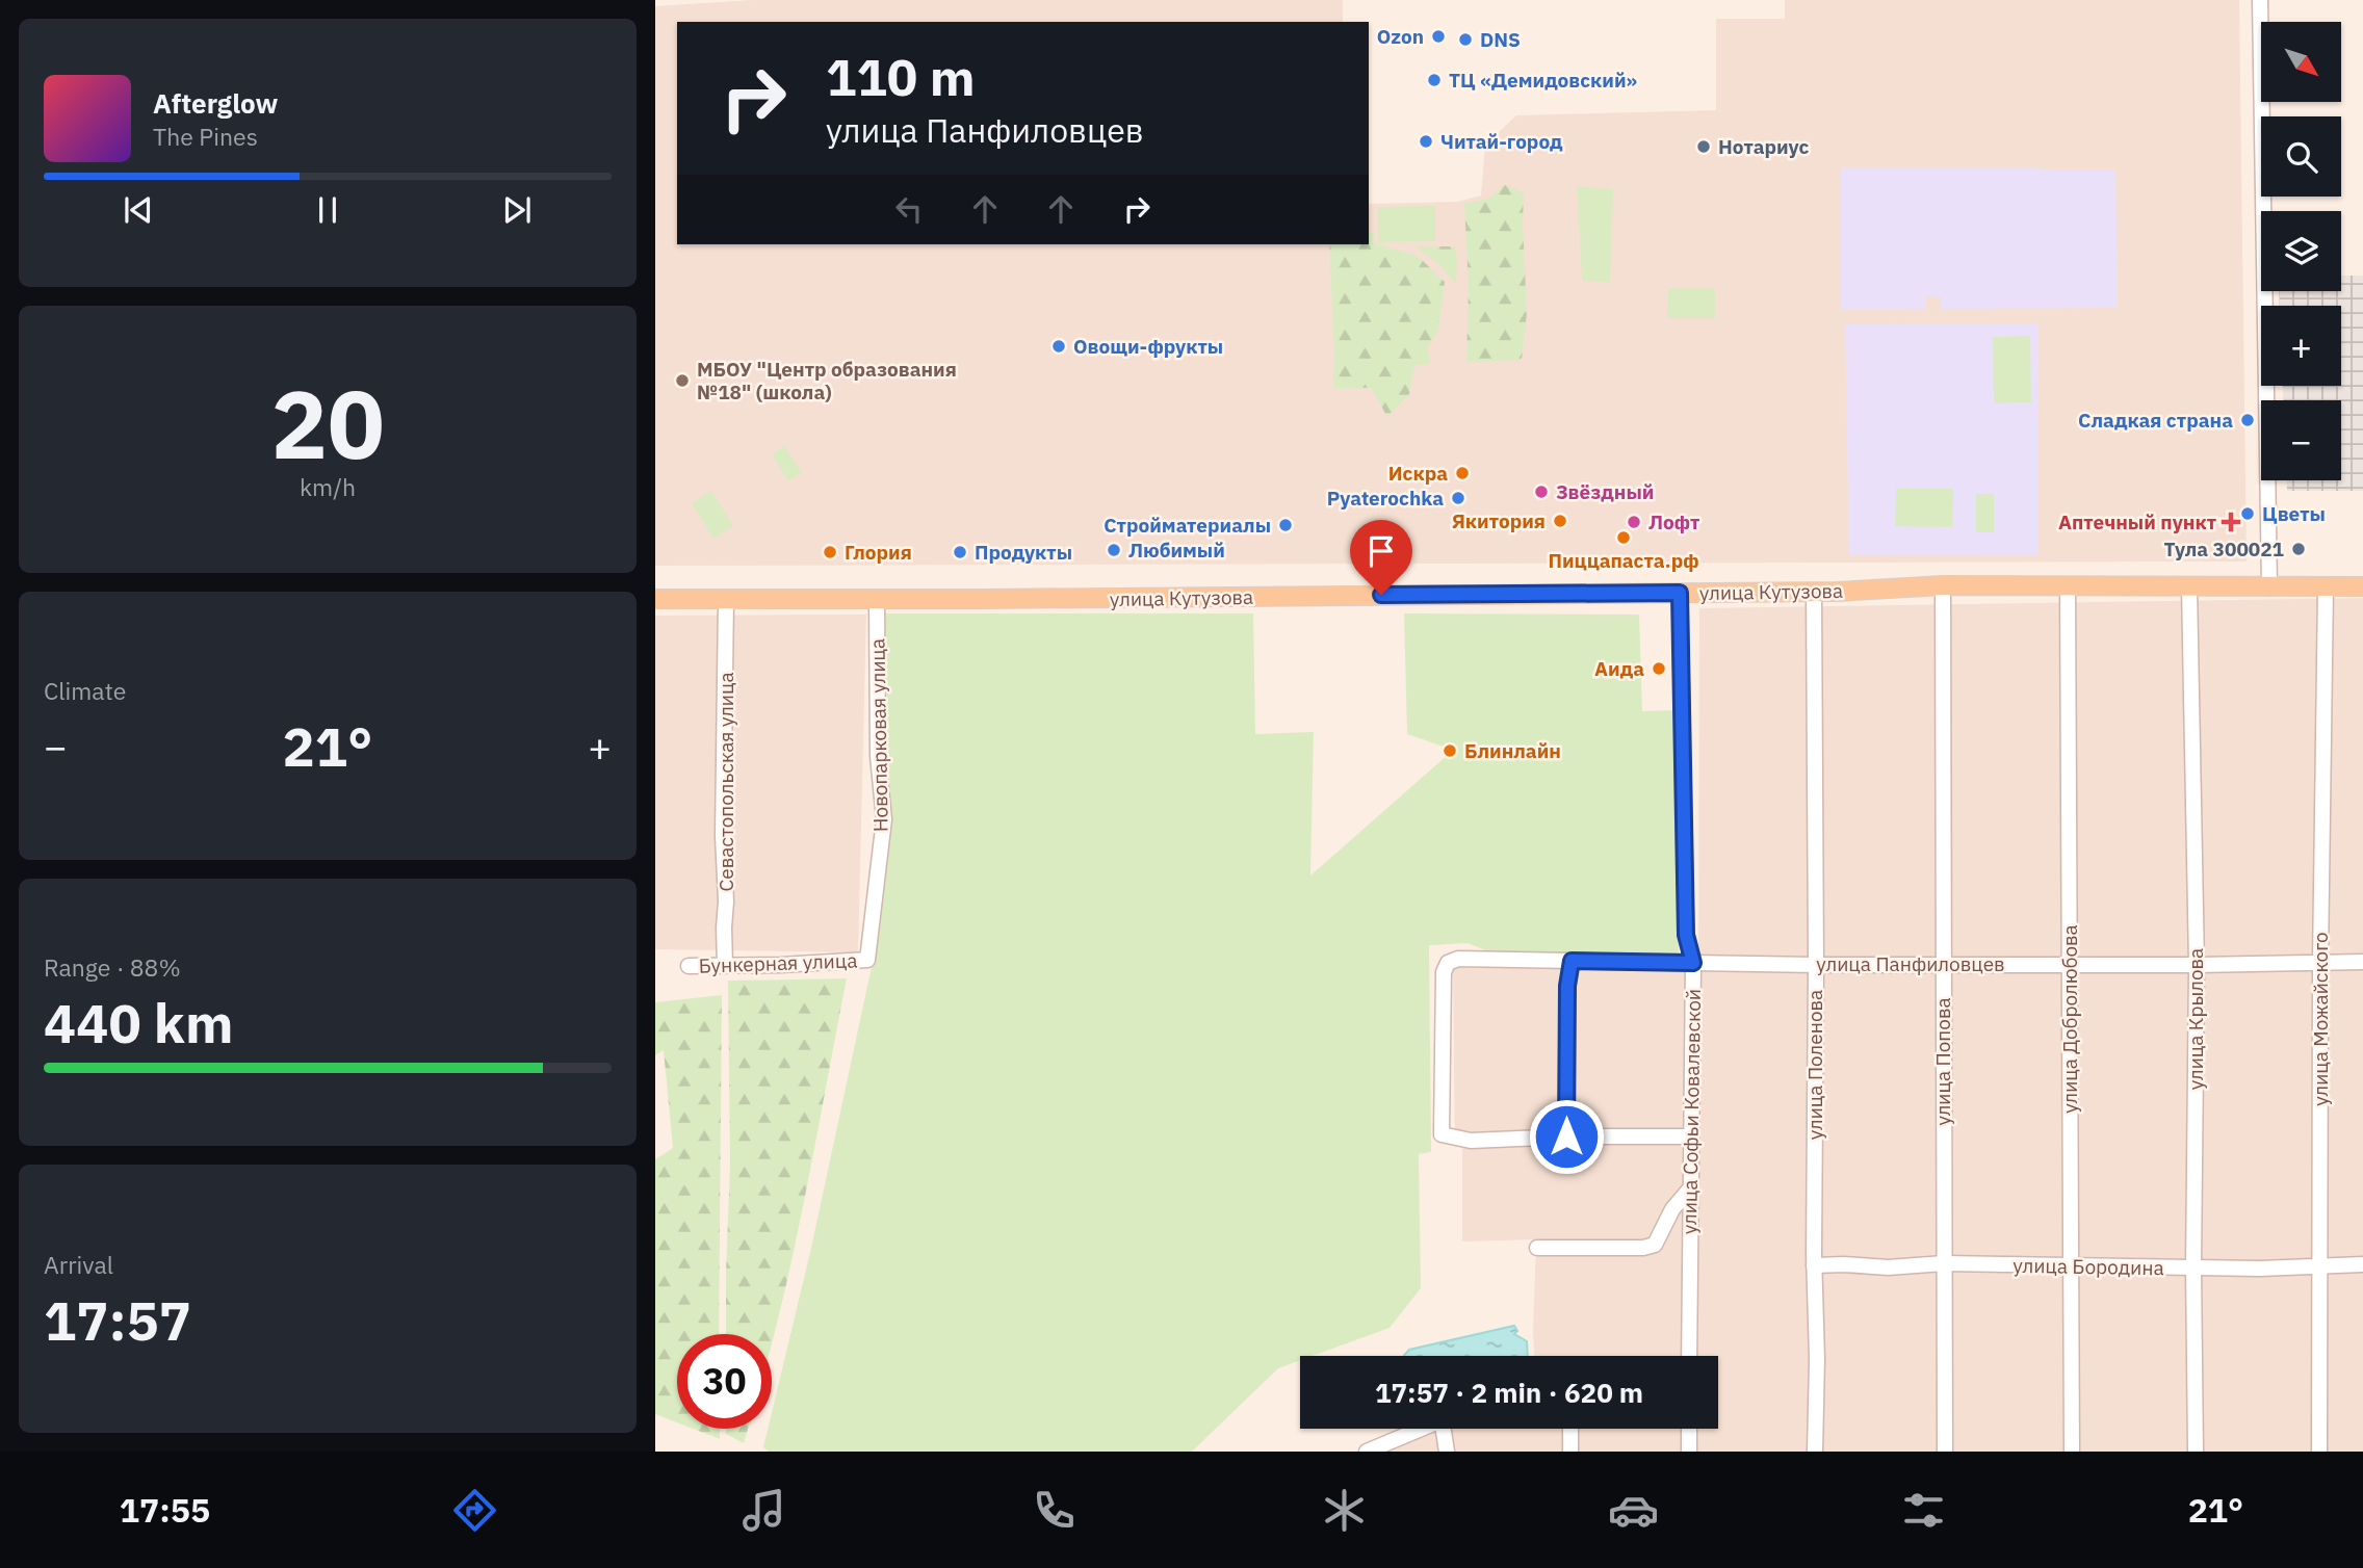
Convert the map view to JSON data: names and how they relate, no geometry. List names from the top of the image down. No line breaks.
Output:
{"streets":{"main road":["улица Кутузова"],"street":["Новопарковая улица","Севастопольская улица","Бункерная улица","улица Панфиловцев","улица Добролюбова","улица Крылова","улица Можайского","улица Попова","улица Поленова","улица Софьи Ковалевской","улица Бородина"]},"crossings":[["улица Кутузова","Новопарковая улица"],["улица Кутузова","Севастопольская улица"],["улица Кутузова","улица Добролюбова"],["улица Кутузова","улица Крылова"],["улица Кутузова","улица Можайского"],["улица Кутузова","улица Попова"],["улица Кутузова","улица Поленова"],["улица Кутузова","улица Софьи Ковалевской"],["Новопарковая улица","Бункерная улица"],["Севастопольская улица","Бункерная улица"],["улица Панфиловцев","улица Добролюбова"],["улица Панфиловцев","улица Крылова"],["улица Панфиловцев","улица Можайского"],["улица Панфиловцев","улица Попова"],["улица Панфиловцев","улица Поленова"],["улица Панфиловцев","улица Софьи Ковалевской"],["улица Добролюбова","улица Бородина"],["улица Крылова","улица Бородина"],["улица Можайского","улица Бородина"],["улица Попова","улица Бородина"],["улица Поленова","улица Бородина"]],"places":{"other":["Ozon","DNS","ТЦ «Демидовский»","Читай-город","Нотариус","Овощи-фрукты","МБОУ \"Центр образования №18\" (школа)","Сладкая страна","Искра","Звёздный","Pyaterochka","Цветы","Якитория","Лофт","Стройматериалы","Пиццапаста.рф","Тула 300021","Любимый","Глория","Продукты","Аида","Блинлайн"],"health":["Аптечный пункт"]},"north":"bottom right","page":{"map_buttons":["+","−"],"turn":["110 m","улица Панфиловцев"],"song":["Afterglow","The Pines"],"tile":[["20","km/h"],"Climate",["Range · 88%","440 km"],["Arrival","17:57"]],"heat":["−","21°","+"],"limit":"30","trip":"17:57 · 2 min · 620 m","tabs":["17:55","21°"]}}
